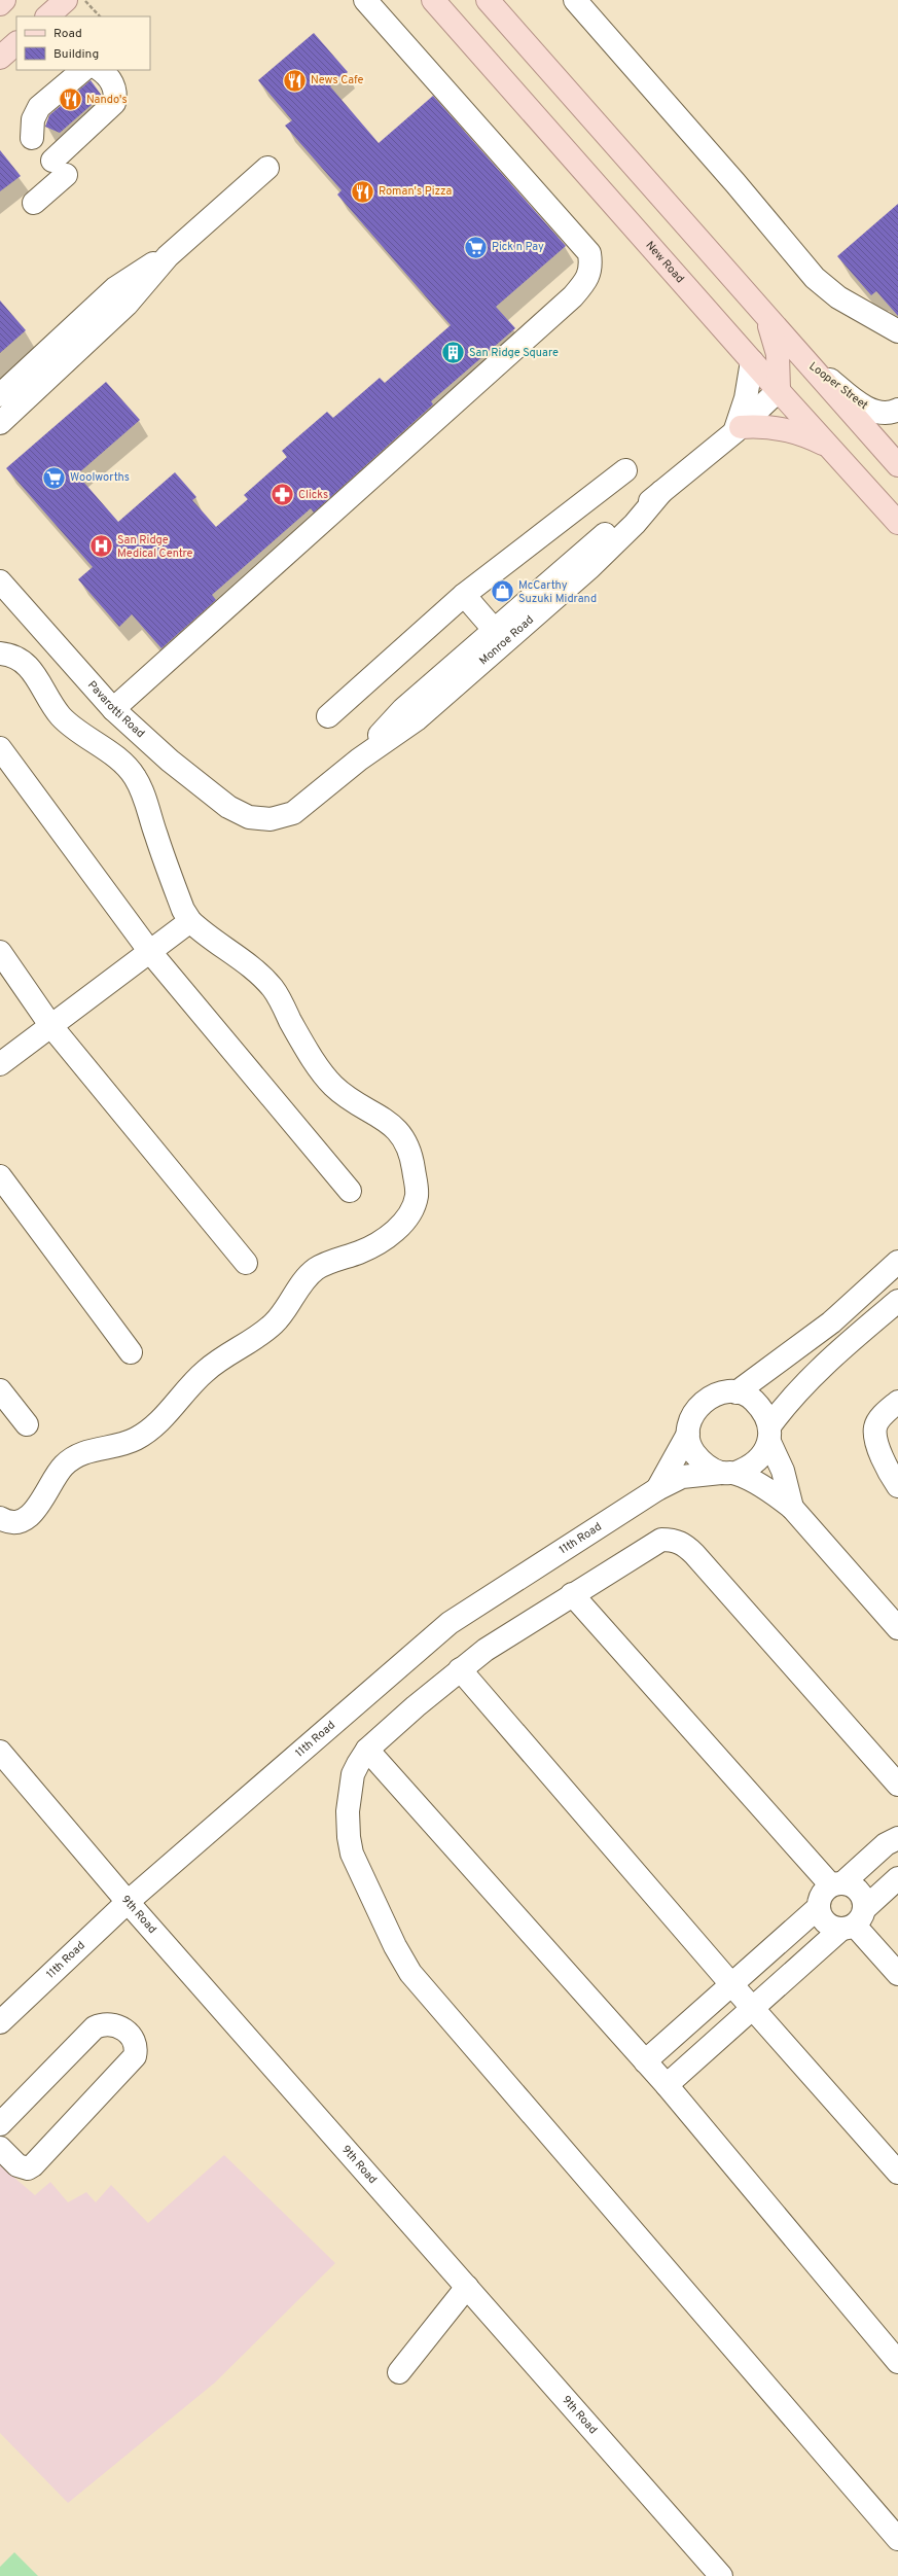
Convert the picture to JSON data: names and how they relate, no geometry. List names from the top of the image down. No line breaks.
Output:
{"streets":{"main road":["New Road"],"street":["Looper Street","Monroe Road","Pavarotti Road","11th Road","9th Road"]},"crossings":[["New Road","Monroe Road"],["Monroe Road","Pavarotti Road"],["11th Road","9th Road"]],"places":{"restaurant":["News Cafe","Nando's","Roman's Pizza"],"supermarket":["Pick n Pay","Woolworths"],"building":["San Ridge Square"],"pharmacy":["Clicks"],"hospital":["San Ridge Medical Centre"],"shop":["McCarthy Suzuki Midrand"]},"legend":["Road","Building"]}
